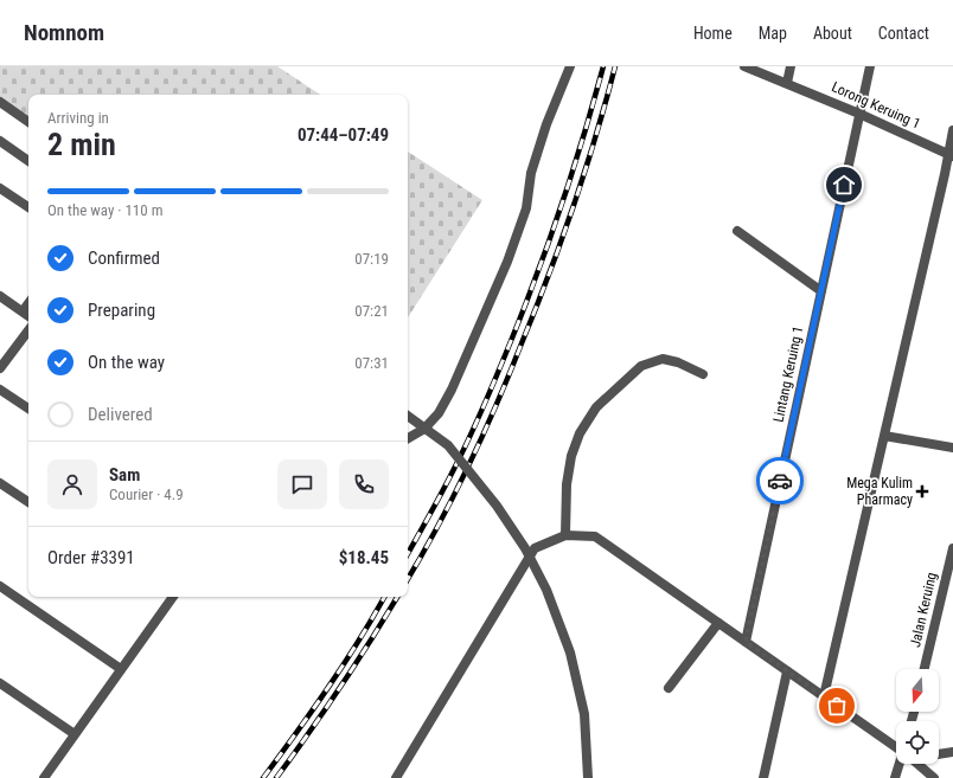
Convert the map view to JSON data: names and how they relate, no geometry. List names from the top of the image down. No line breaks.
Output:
{"streets":{"street":["Lorong Keruing 1","Lintang Keruing 1","Jalan Keruing"]},"crossings":[["Lorong Keruing 1","Lintang Keruing 1"]],"places":{"health":["Mega Kulim Pharmacy"]},"north":"bottom","page":{"header":"Nomnom","nav":["Home","Map","About","Contact"],"heading":["2 min","Arriving in","07:44–07:49"],"panel":["Sam","Courier · 4.9","Order #3391","$18.45"],"bar":"On the way · 110 m","list":[["Confirmed","07:19"],["Preparing","07:21"],["On the way","07:31"],"Delivered"]}}
